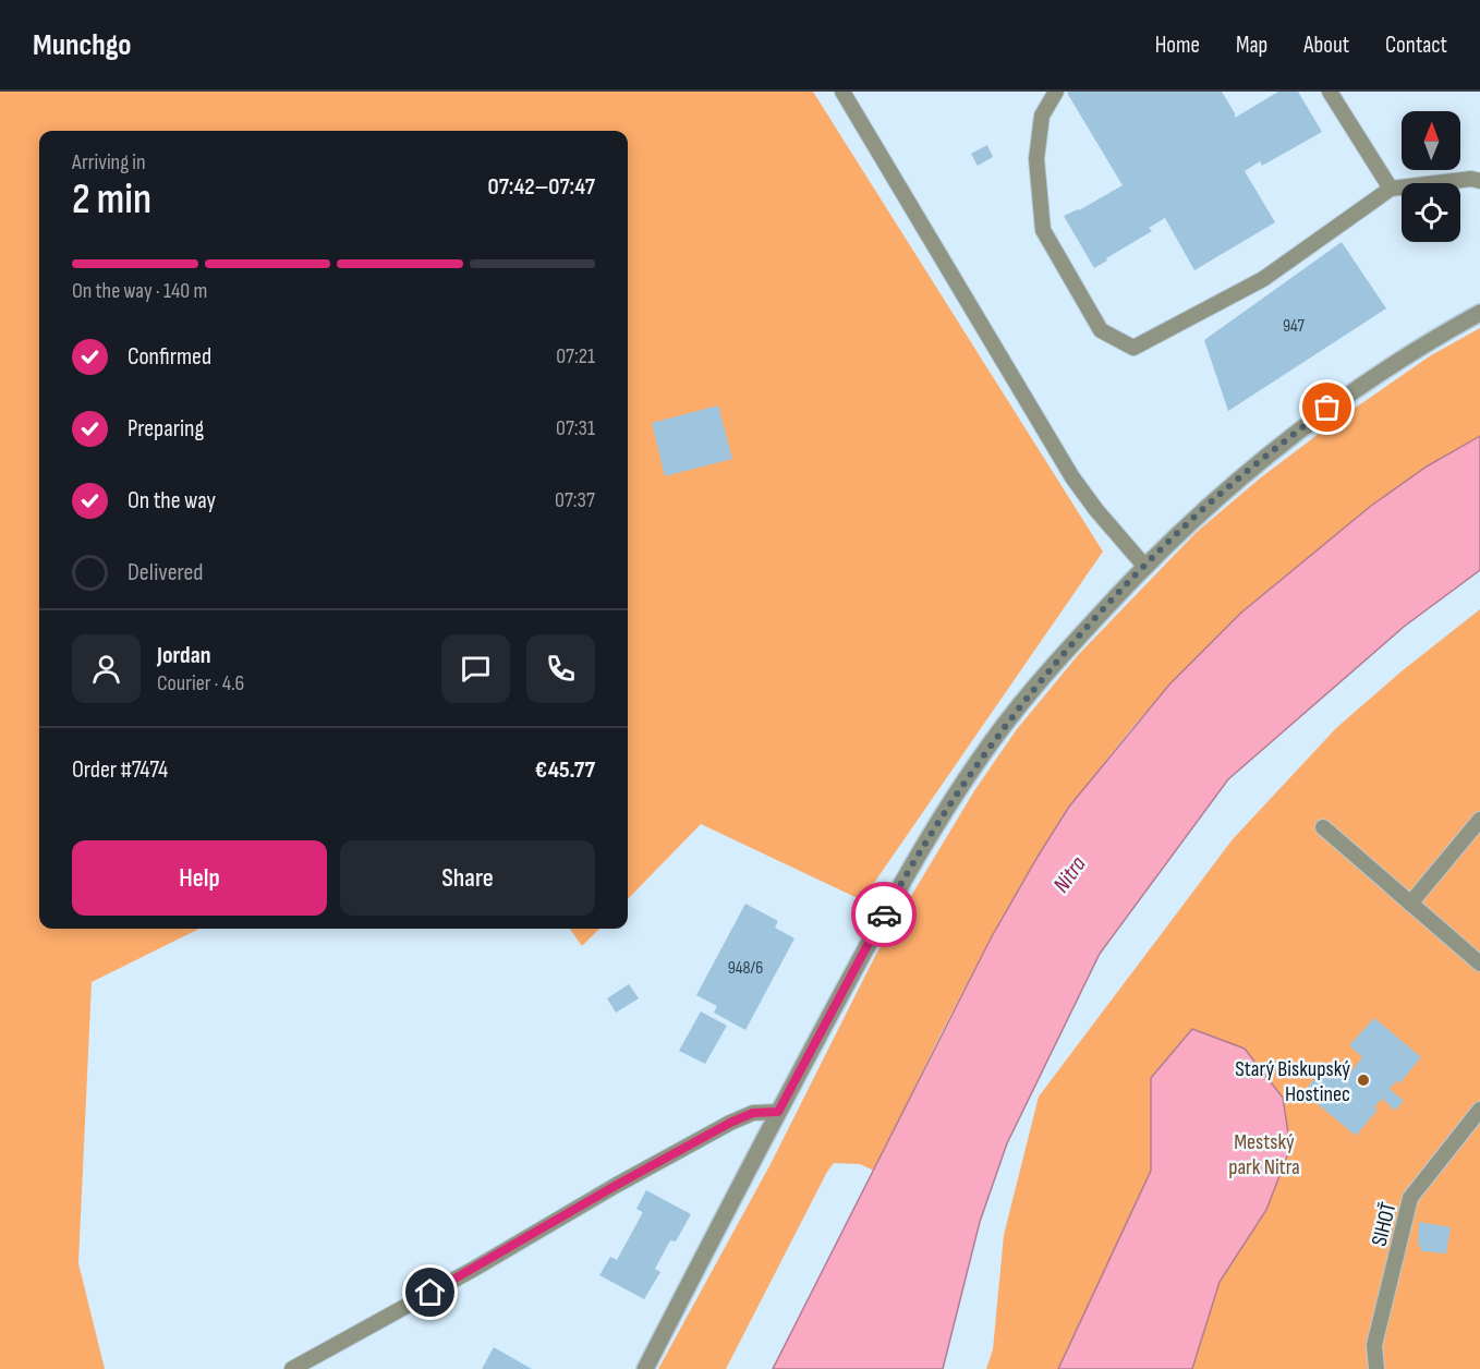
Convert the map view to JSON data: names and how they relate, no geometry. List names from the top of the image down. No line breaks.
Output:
{"streets":{"lane":["SIHOŤ"]},"water":["Nitra"],"parks":["Mestský park Nitra"],"places":["Starý Biskupský Hostinec"],"house_numbers":["947","948/6"],"north":"top","page":{"header":"Munchgo","nav":["Home","Map","About","Contact"],"heading":["2 min","Arriving in","07:42–07:47"],"panel":["Jordan","Courier · 4.6","Order #7474","€45.77"],"bar":"On the way · 140 m","list":[["Confirmed","07:21"],["Preparing","07:31"],["On the way","07:37"],"Delivered"],"buttons":["Help","Share"]}}
